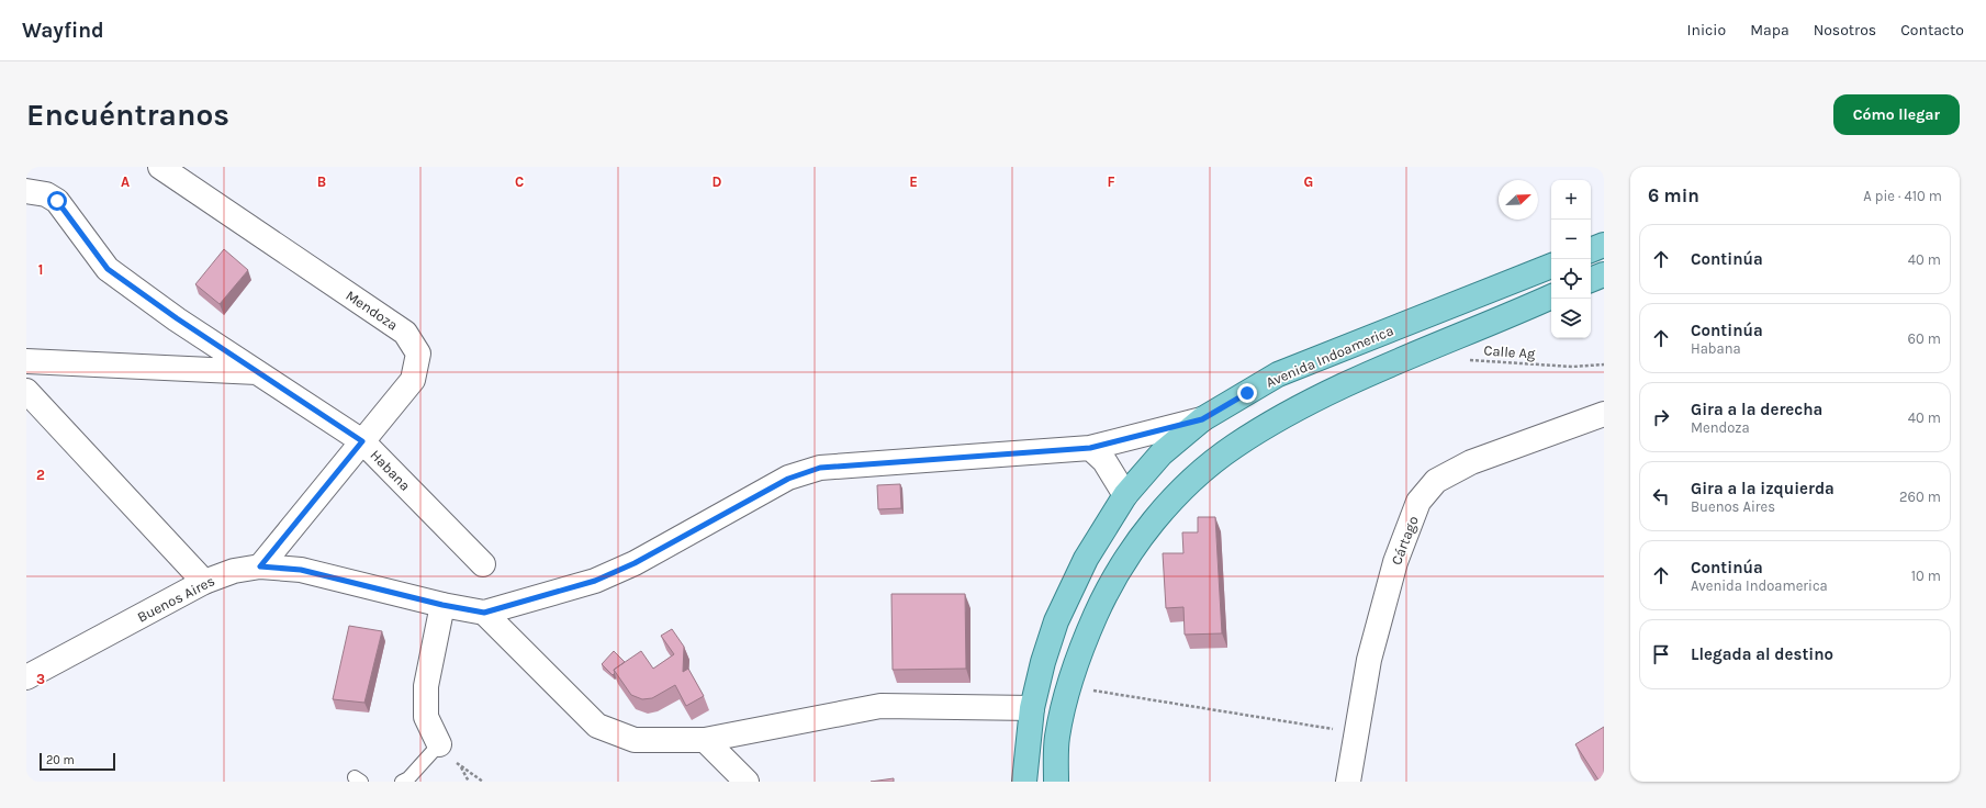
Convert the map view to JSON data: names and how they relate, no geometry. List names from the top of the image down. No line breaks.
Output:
{"streets":{"main road":["Avenida Indoamerica"],"street":["Mendoza","Habana","Cártago","Buenos Aires"],"path":["Calle Ag"]},"crossings":[["Mendoza","Habana"],["Mendoza","Buenos Aires"],["Avenida Indoamerica","Buenos Aires"]],"scale_bar":"20 m","north":"top right","page":{"header":"Wayfind","nav":["Inicio","Mapa","Nosotros","Contacto"],"buttons":"Cómo llegar","title":"Encuéntranos","heading":["6 min","A pie · 410 m"],"map_buttons":["+","−"],"list":[["Continúa","40 m"],["Continúa","Habana","60 m"],["Gira a la derecha","Mendoza","40 m"],["Gira a la izquierda","Buenos Aires","260 m"],["Continúa","Avenida Indoamerica","10 m"],"Llegada al destino"],"scale":"20 m"},"grid":{"columns":["A","B","C","D","E","F","G"],"rows":["1","2","3"]}}
